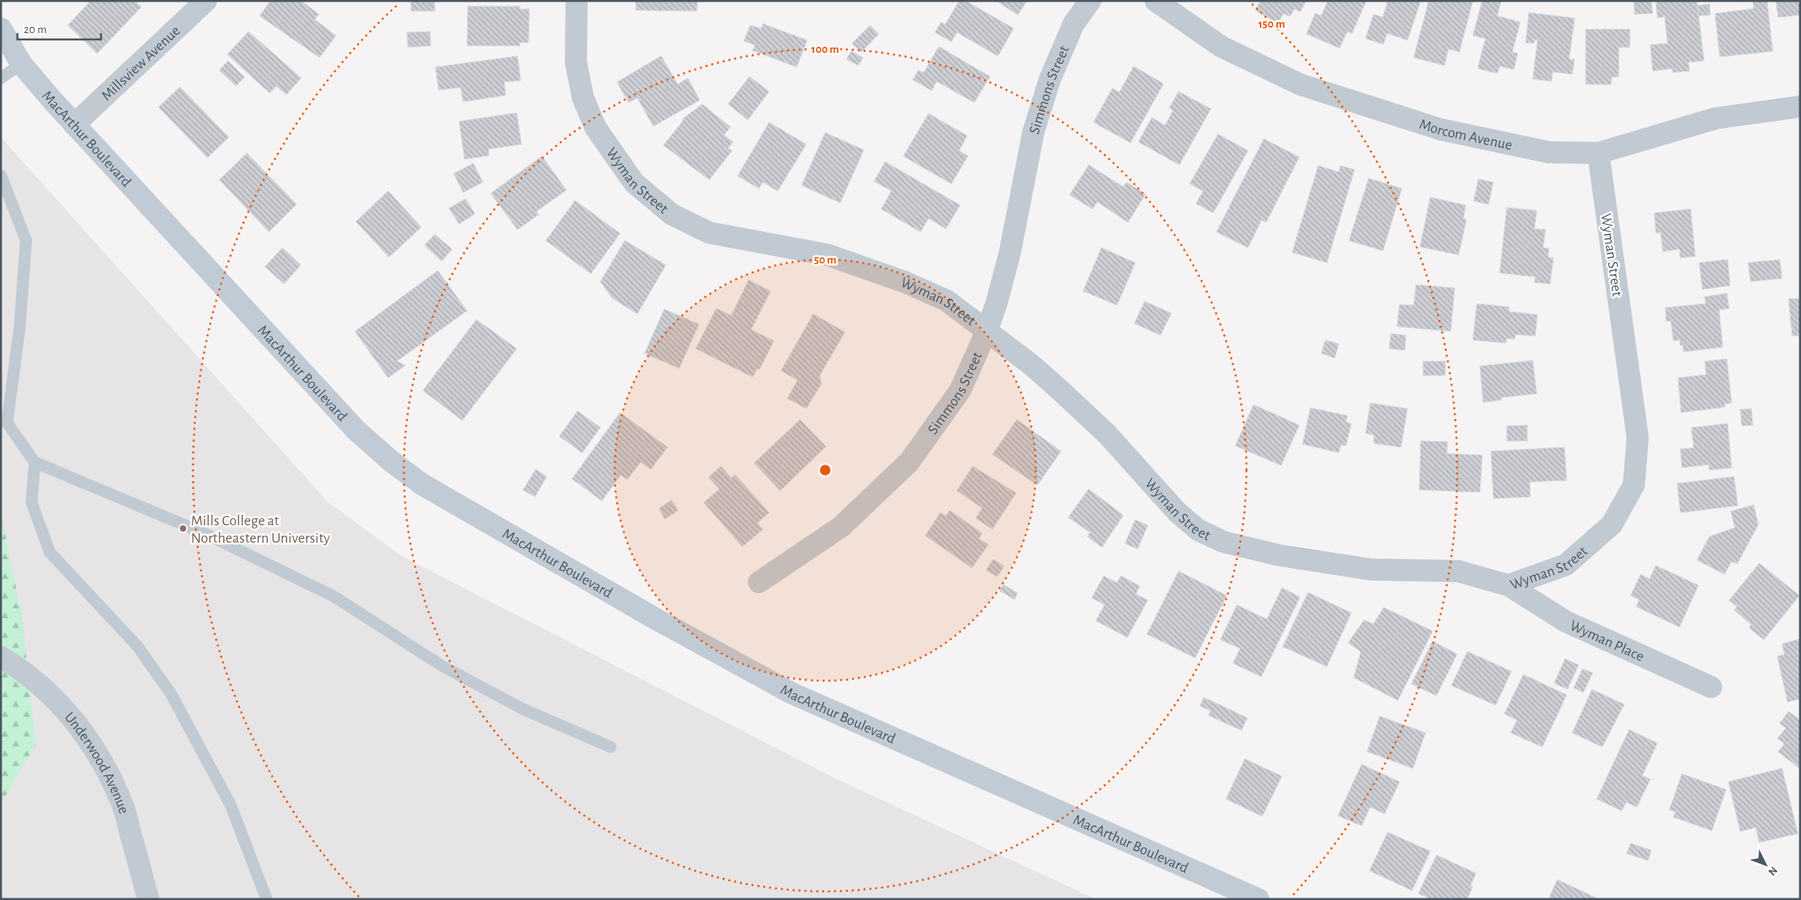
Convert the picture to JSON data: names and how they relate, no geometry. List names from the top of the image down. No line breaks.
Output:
{"streets":{"main road":["MacArthur Boulevard"],"street":["Millsview Avenue","Simmons Street","Morcom Avenue","Wyman Street","Wyman Place","Underwood Avenue"]},"crossings":[["Millsview Avenue","MacArthur Boulevard"],["Simmons Street","Wyman Street"],["Morcom Avenue","Wyman Street"],["Wyman Street","Wyman Place"]],"places":["Mills College at Northeastern University"],"scale_bar":"20 m","north":"bottom right","rings":["150 m","100 m","50 m"]}
